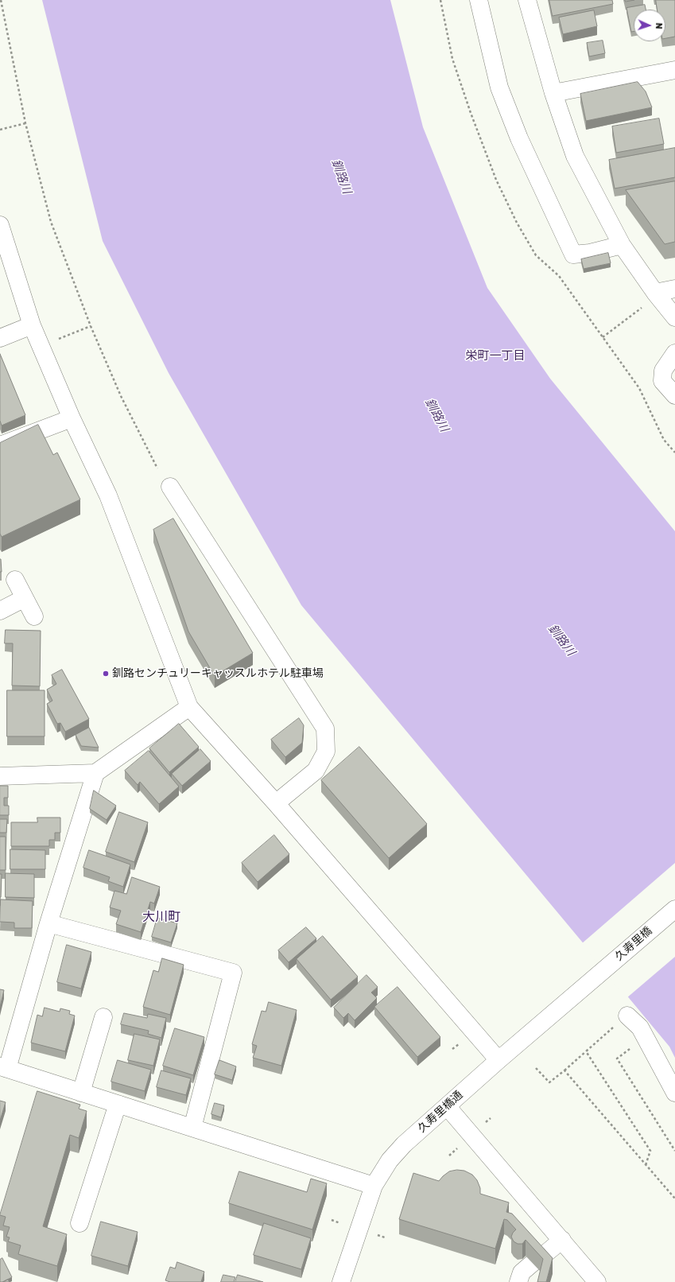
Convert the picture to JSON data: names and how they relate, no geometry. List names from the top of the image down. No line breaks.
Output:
{"streets":{"street":["久寿里橋","久寿里橋通"]},"crossings":[["久寿里橋","久寿里橋通"]],"districts":["栄町一丁目","大川町"],"water":["釧路川"],"places":["釧路センチュリーキャッスルホテル駐車場"],"north":"right"}
